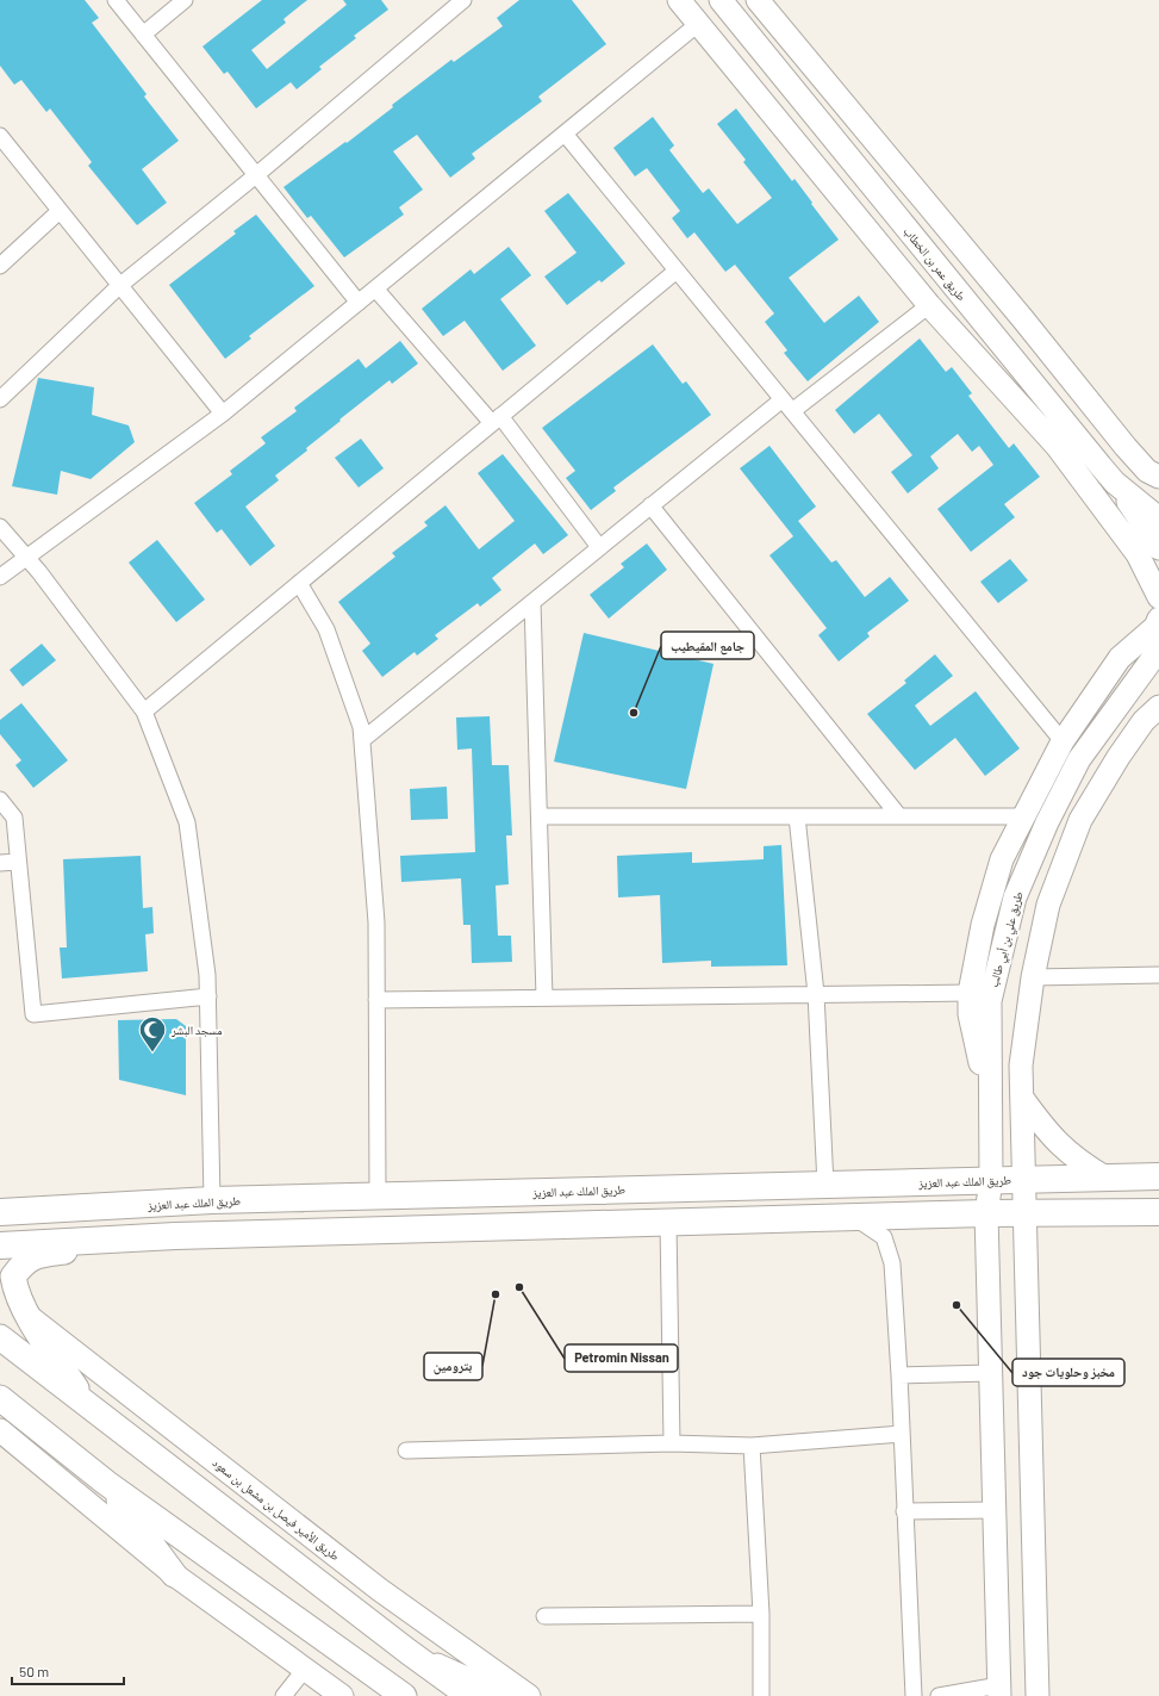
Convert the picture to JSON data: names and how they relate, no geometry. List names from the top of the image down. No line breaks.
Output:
{"streets":{"highway":["طريق الملك عبد العزيز"],"main road":["طريق عمر بن الخطاب","طريق علي بن أبي طالب","طريق الأمير فيصل بن مشعل بن سعود"]},"crossings":[["طريق علي بن أبي طالب","طريق الملك عبد العزيز"]],"places":{"other":["جامع المقيطيب","Petromin Nissan","بترومين","مخبز وحلويات جود"],"mosque":["مسجد البشر"]},"scale_bar":"50 m"}
